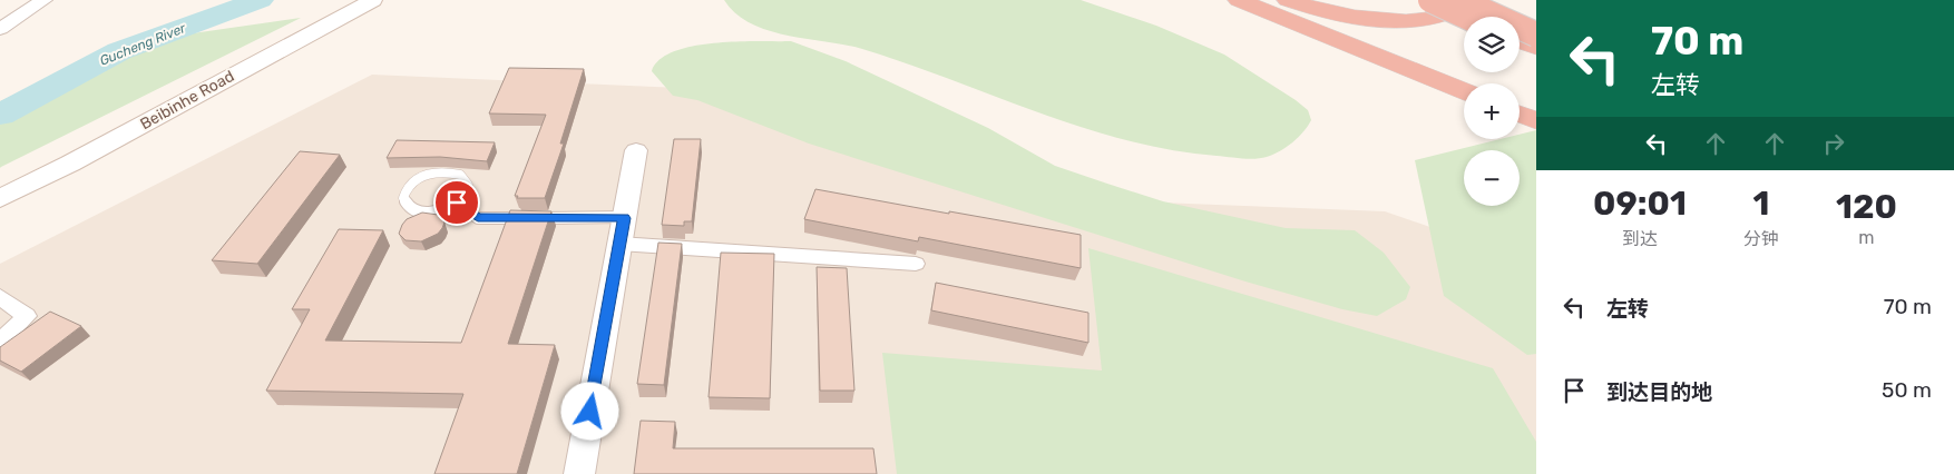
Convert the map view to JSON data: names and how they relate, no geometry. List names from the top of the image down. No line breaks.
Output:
{"streets":{"main road":["Beibinhe Road"]},"water":["Gucheng River"],"page":{"turn":["70 m","左转"],"map_buttons":["+","−"],"eta":["09:01","到达","1","分钟","120","m"],"list":[{"name":"左转","value":"70 m"},{"name":"到达目的地","value":"50 m"}]}}
